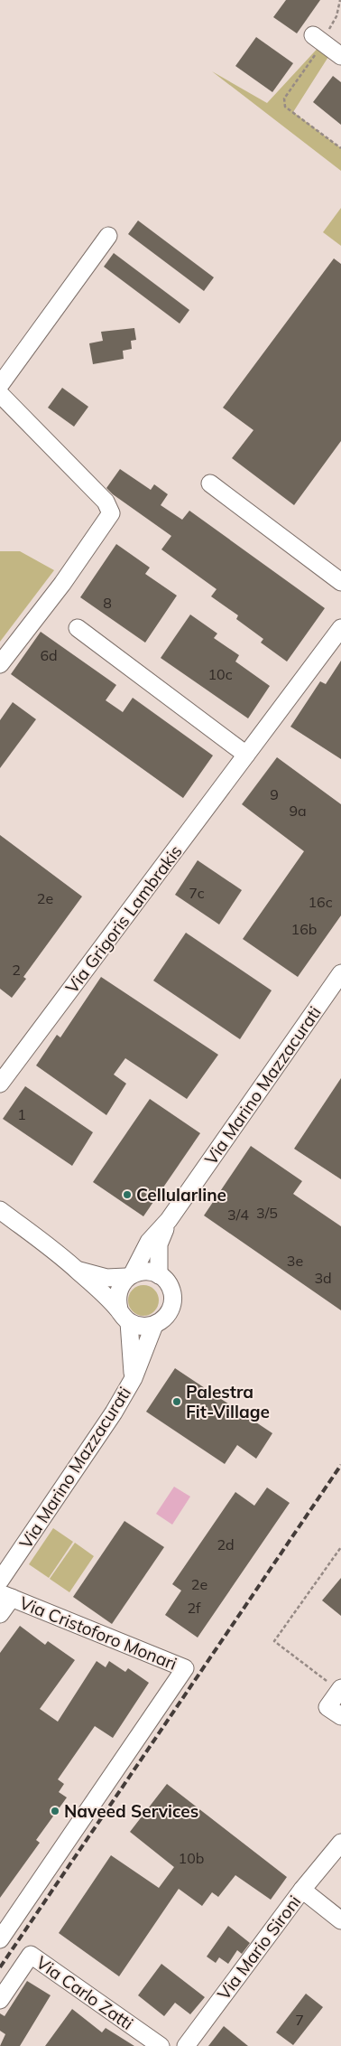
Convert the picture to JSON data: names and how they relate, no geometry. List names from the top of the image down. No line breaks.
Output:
{"streets":{"street":["Via Grigoris Lambrakis","Via Marino Mazzacurati","Via Cristoforo Monari","Via Mario Sironi","Via Carlo Zatti"]},"places":["Cellularline","Palestra Fit-Village","Naveed Services"],"house_numbers":["8","6d","10c","9","9a","7c","2e","16c","16b","2","1","3/5","3/4","3e","3d","2d","2e","2f","10b","7"]}
